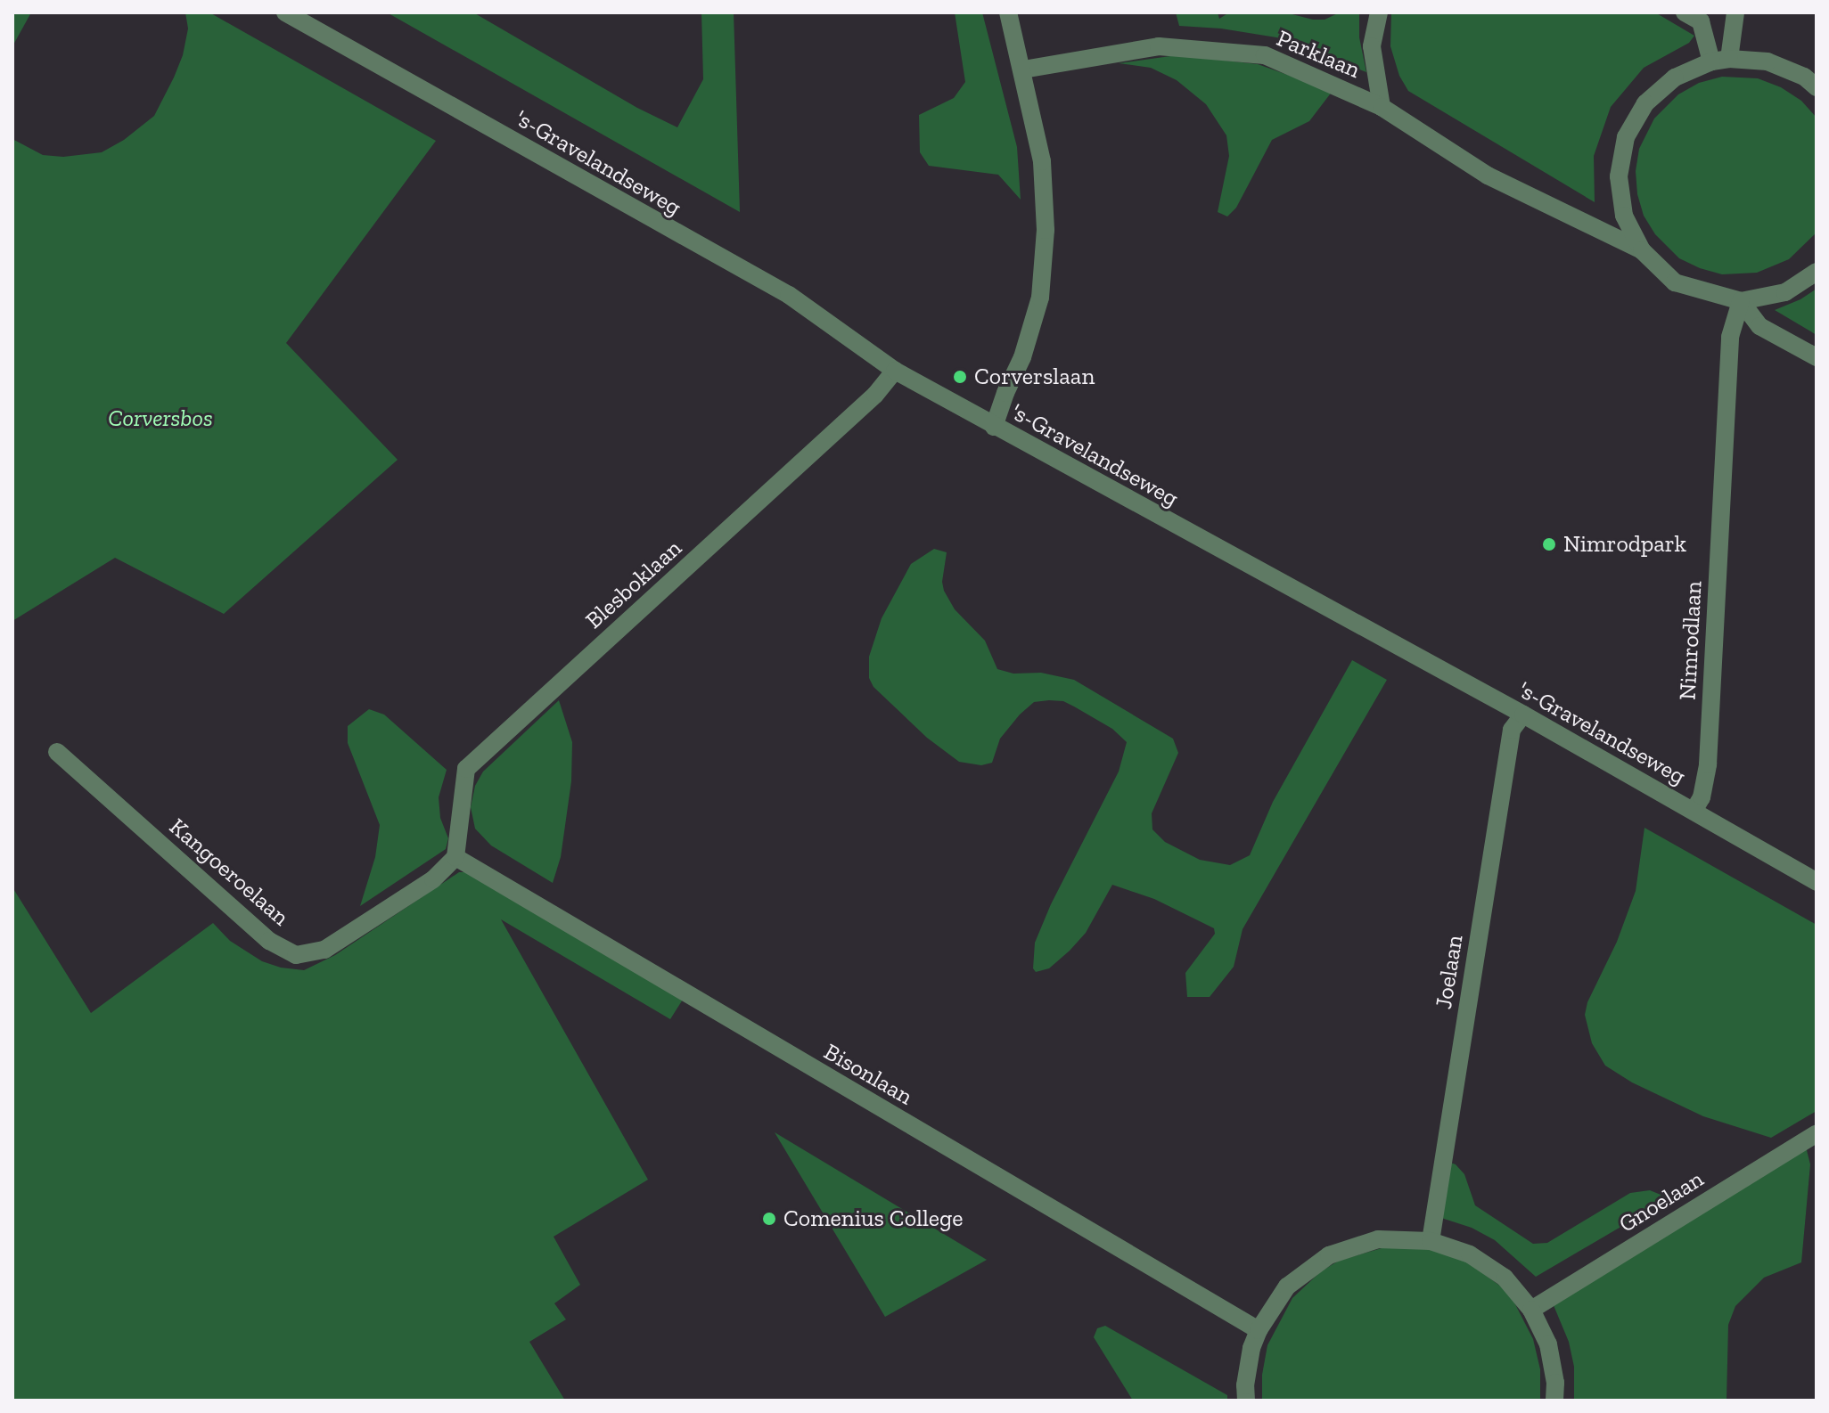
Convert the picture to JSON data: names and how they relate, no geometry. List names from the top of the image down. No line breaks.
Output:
{"streets":{"street":["Parklaan","'s-Gravelandseweg","Blesboklaan","Nimrodlaan","Kangoeroelaan","Joelaan","Bisonlaan","Gnoelaan"]},"crossings":[["'s-Gravelandseweg","Blesboklaan"],["'s-Gravelandseweg","Nimrodlaan"],["'s-Gravelandseweg","Joelaan"],["Blesboklaan","Kangoeroelaan"],["Blesboklaan","Bisonlaan"],["Kangoeroelaan","Bisonlaan"]],"parks":["Corversbos"],"places":["Corverslaan","Nimrodpark","Comenius College"]}
